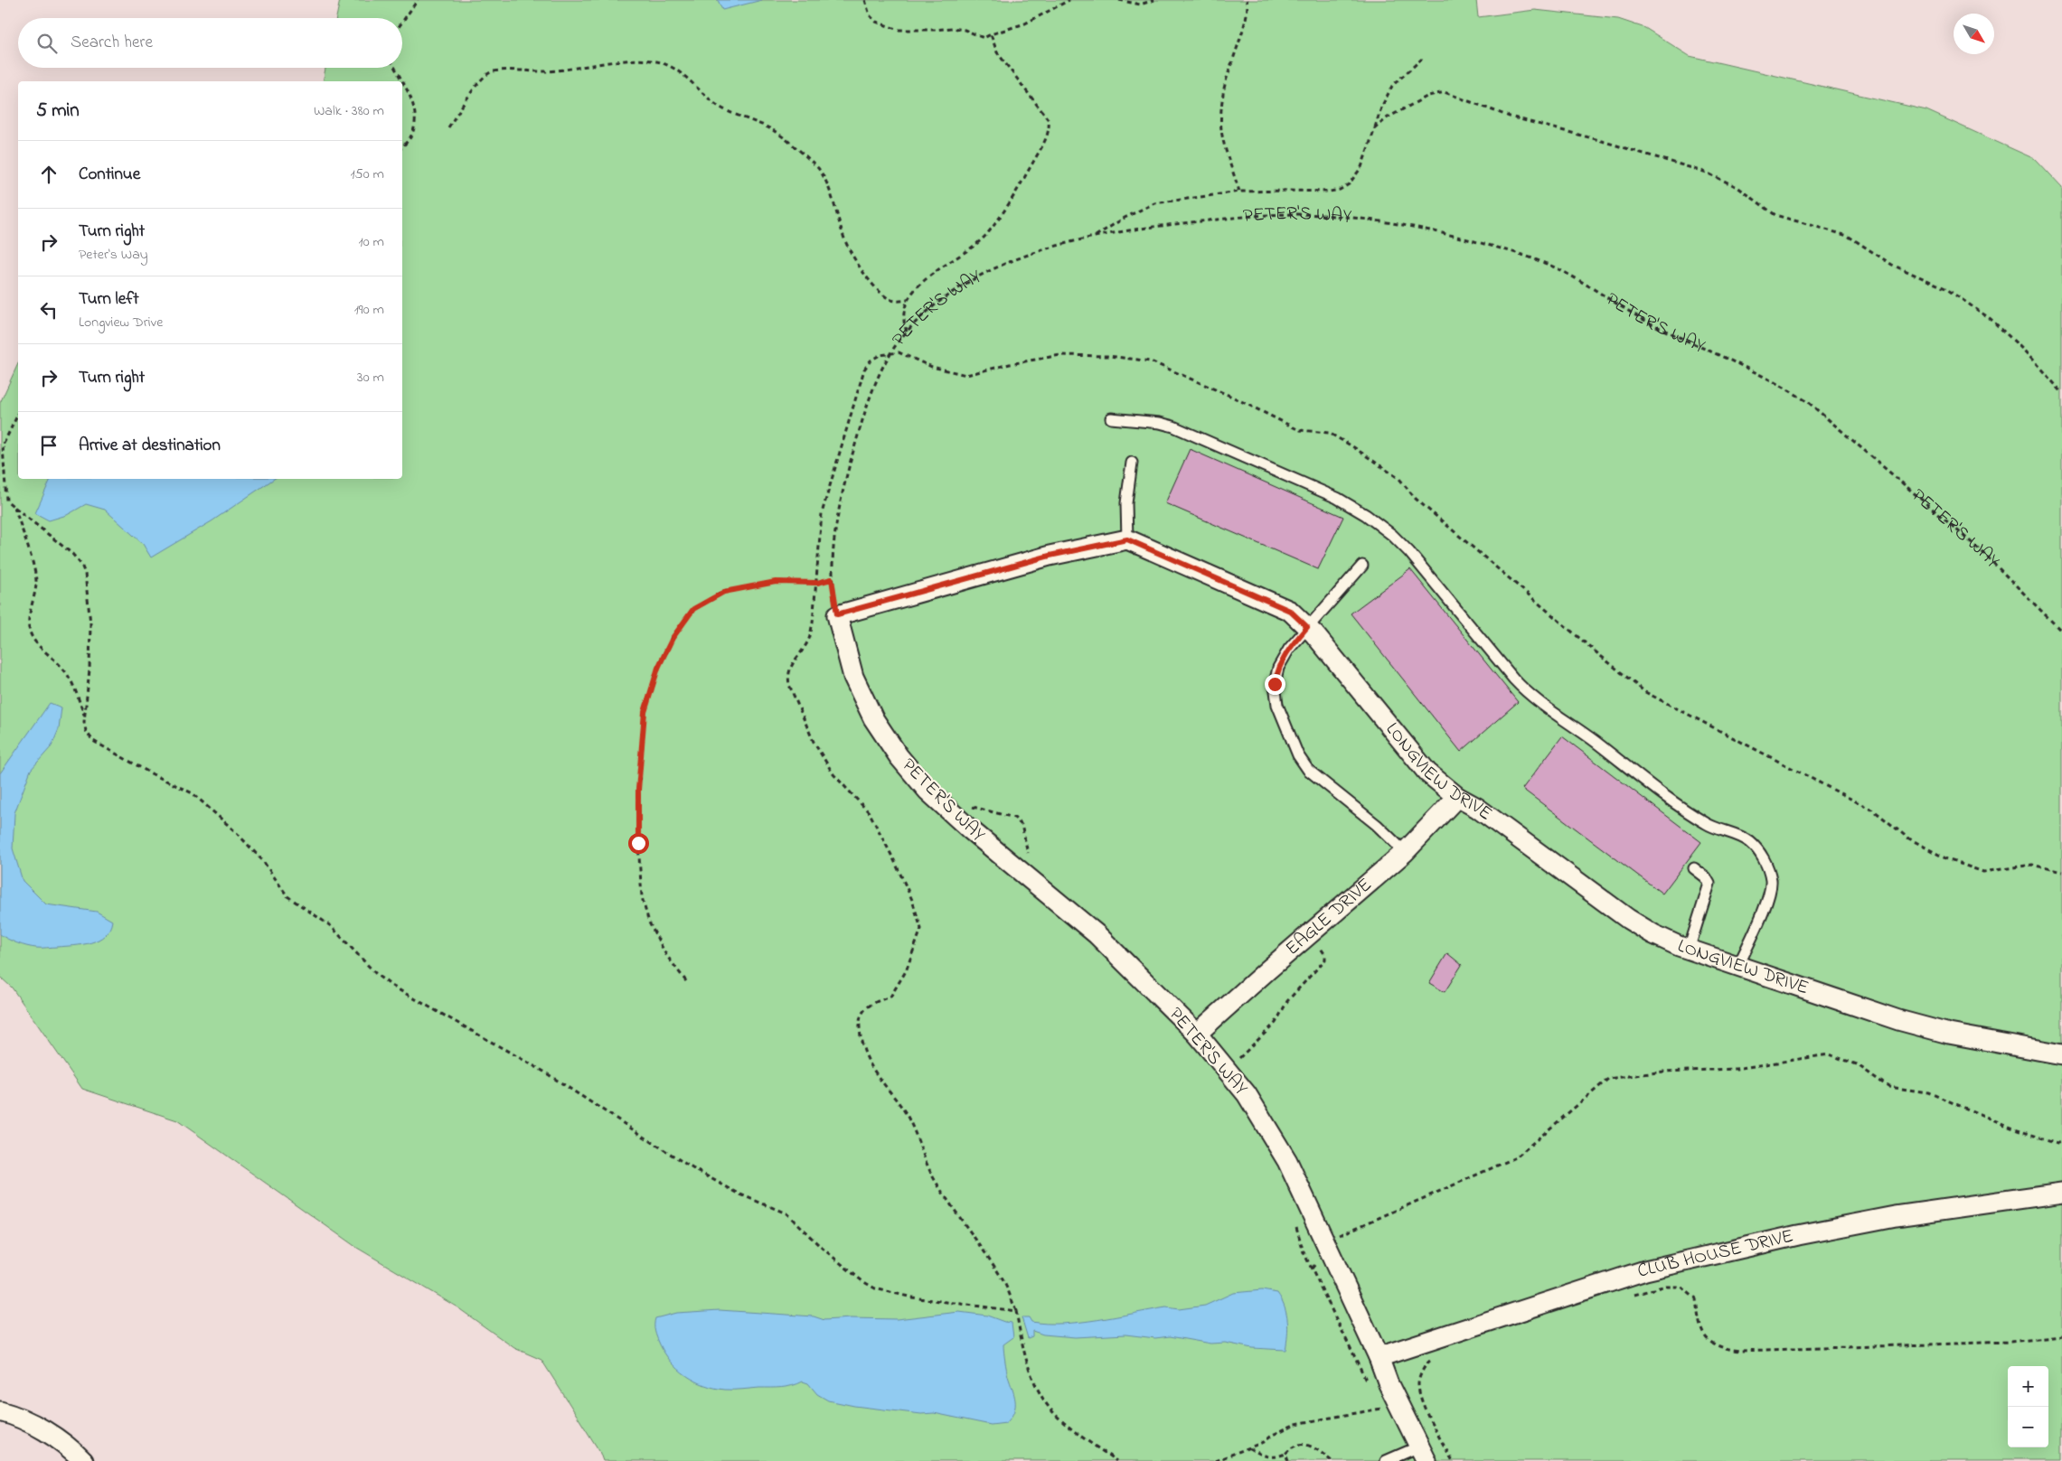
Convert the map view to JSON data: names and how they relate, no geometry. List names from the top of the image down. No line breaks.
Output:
{"streets":{"street":["PETER'S WAY","LONGVIEW DRIVE","EAGLE DRIVE","CLUB HOUSE DRIVE"]},"crossings":[["PETER'S WAY","EAGLE DRIVE"],["PETER'S WAY","CLUB HOUSE DRIVE"],["LONGVIEW DRIVE","EAGLE DRIVE"]],"north":"bottom right","page":{"search":"Search here","heading":["5 min","Walk · 380 m"],"list":[["Continue","150 m"],["Turn right","Peter's Way","10 m"],["Turn left","Longview Drive","190 m"],["Turn right","30 m"],"Arrive at destination"],"map_buttons":["+","−"]}}
